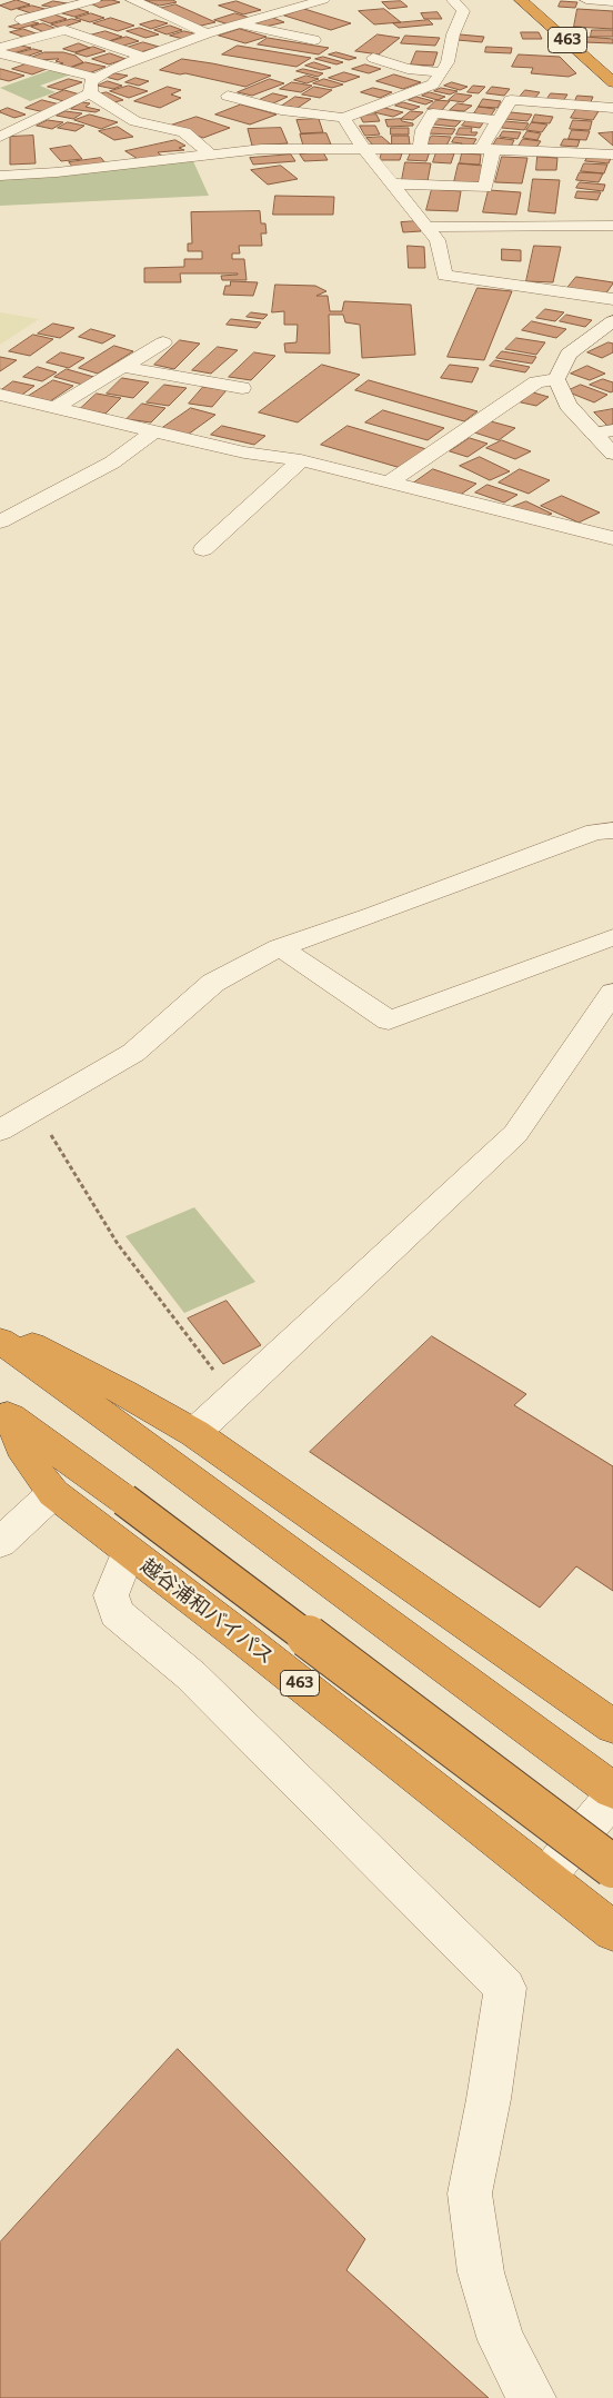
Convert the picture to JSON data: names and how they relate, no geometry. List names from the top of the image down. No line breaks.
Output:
{"streets":{"highway":["463","越谷浦和バイパス"]}}
